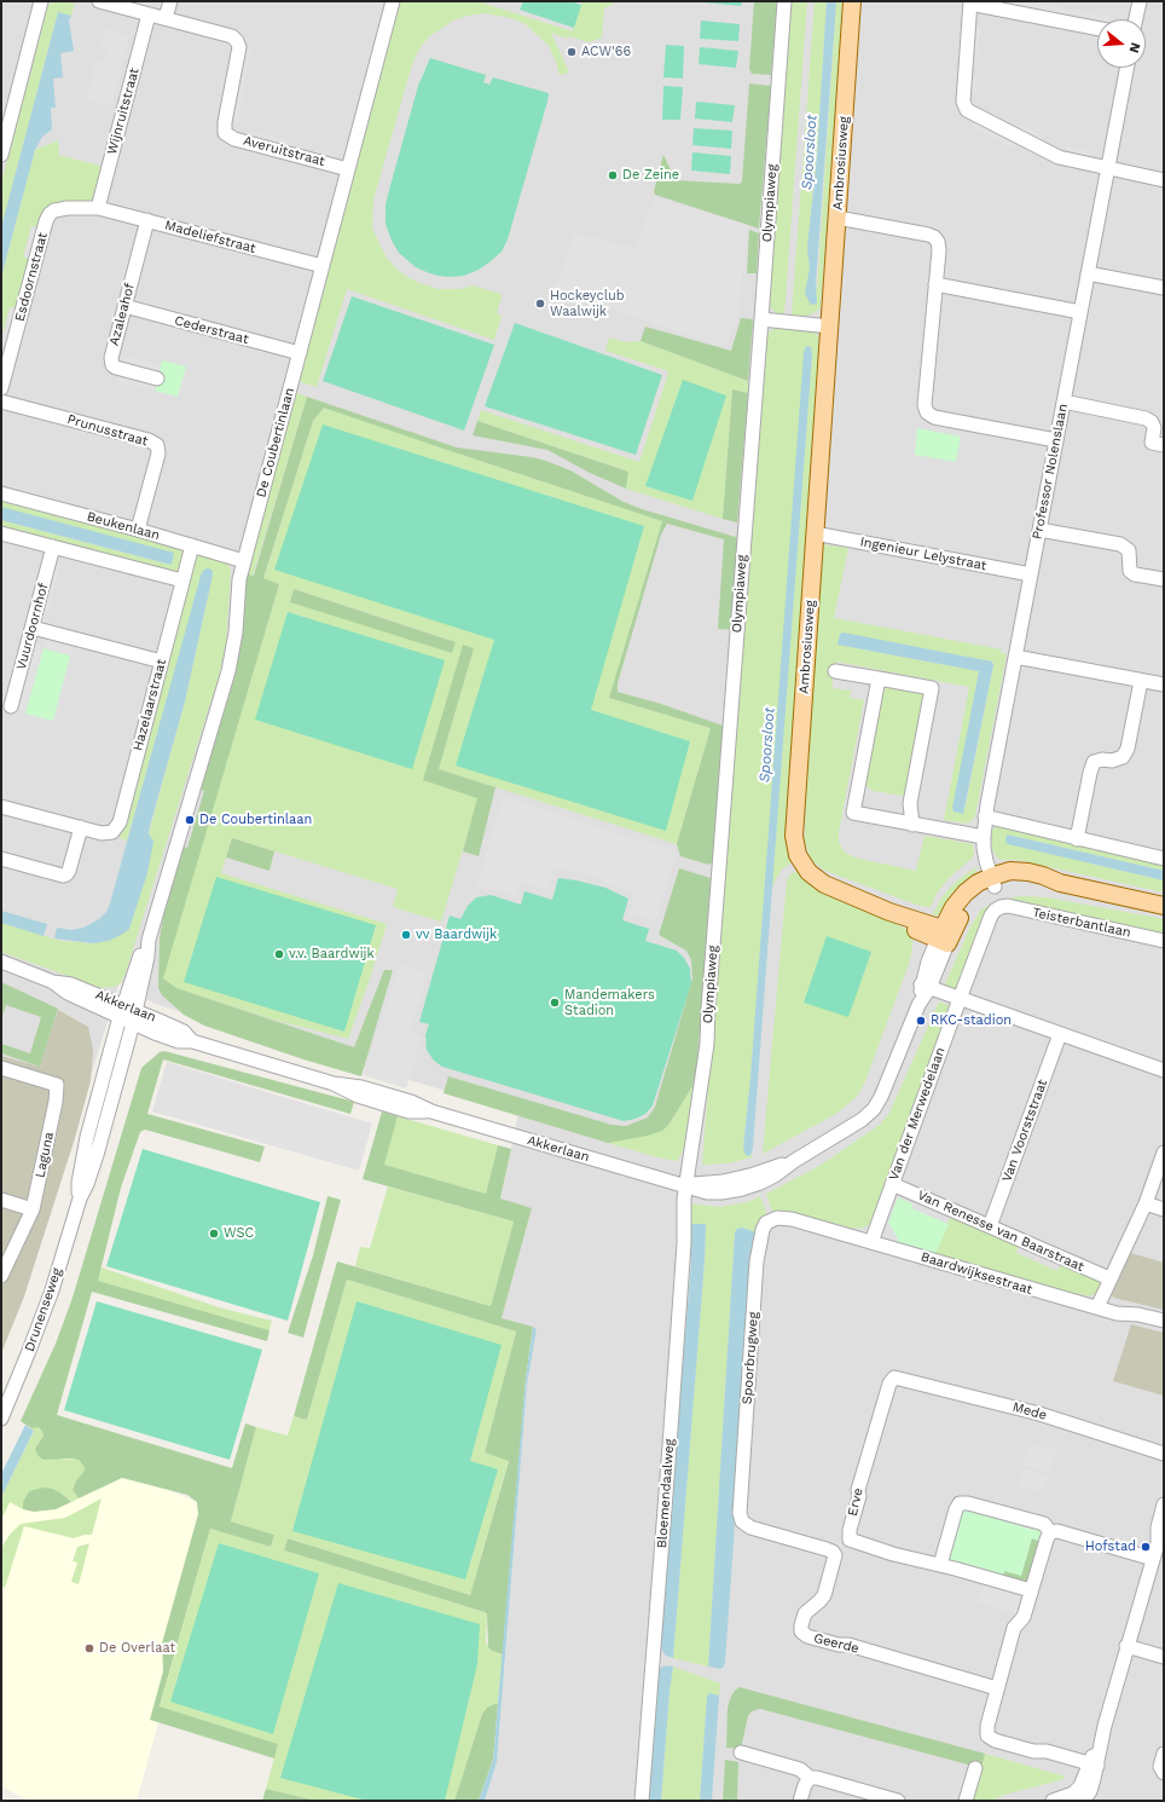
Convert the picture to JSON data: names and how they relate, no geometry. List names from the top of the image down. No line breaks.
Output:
{"streets":{"main road":["Ambrosiusweg"],"street":["Wijnruitstraat","Averuitstraat","Olympiaweg","Madeliefstraat","Esdoornstraat","Azaleahof","Cederstraat","Prunusstraat","De Coubertinlaan","Professor Nolenslaan","Beukenlaan","Ingenieur Lelystraat","Vuurdoornhof","Hazelaarstraat","Teisterbantlaan","Akkerlaan","Van der Merwedelaan","Van Voorststraat","Laguna","Van Renesse van Baarstraat","Baardwijksestraat","Drunenseweg","Spoorbrugweg","Mede","Bloemendaalweg","Erve","Geerde"]},"crossings":[["Wijnruitstraat","Averuitstraat"],["Wijnruitstraat","Madeliefstraat"],["Wijnruitstraat","Esdoornstraat"],["Averuitstraat","De Coubertinlaan"],["Ambrosiusweg","Ingenieur Lelystraat"],["Olympiaweg","Akkerlaan"],["Olympiaweg","Bloemendaalweg"],["Madeliefstraat","Esdoornstraat"],["Madeliefstraat","Azaleahof"],["Madeliefstraat","De Coubertinlaan"],["Azaleahof","Cederstraat"],["Cederstraat","De Coubertinlaan"],["Prunusstraat","Beukenlaan"],["De Coubertinlaan","Beukenlaan"],["De Coubertinlaan","Akkerlaan"],["De Coubertinlaan","Drunenseweg"],["Professor Nolenslaan","Ingenieur Lelystraat"],["Beukenlaan","Hazelaarstraat"],["Teisterbantlaan","Van der Merwedelaan"],["Akkerlaan","Drunenseweg"],["Akkerlaan","Bloemendaalweg"],["Van der Merwedelaan","Van Renesse van Baarstraat"],["Van der Merwedelaan","Baardwijksestraat"],["Van Voorststraat","Van Renesse van Baarstraat"],["Baardwijksestraat","Spoorbrugweg"],["Spoorbrugweg","Geerde"],["Mede","Erve"]],"water":["Spoorsloot"],"places":["ACW'66","De Zeine","Hockeyclub Waalwijk","De Coubertinlaan","vv Baardwijk","v.v. Baardwijk","Mandemakers Stadion","RKC-stadion","WSC","Hofstad","De Overlaat"],"north":"right"}
